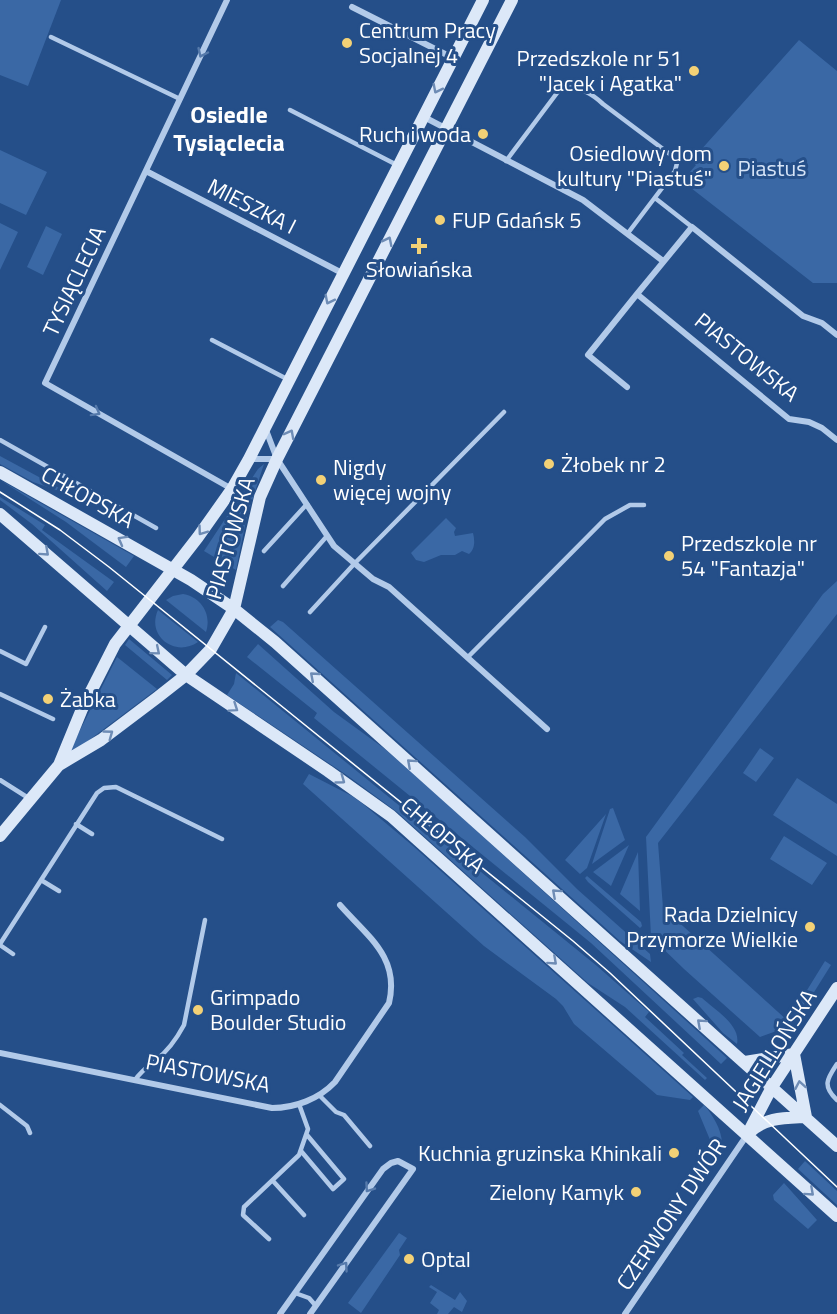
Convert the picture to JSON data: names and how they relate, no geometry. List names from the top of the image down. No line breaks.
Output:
{"streets":{"main road":["PIASTOWSKA","CHŁOPSKA","JAGIELLOŃSKA"],"street":["MIESZKA I","TYSIĄCLECIA","CZERWONY DWÓR"]},"crossings":[["MIESZKA I","TYSIĄCLECIA"],["MIESZKA I","PIASTOWSKA"],["TYSIĄCLECIA","PIASTOWSKA"],["PIASTOWSKA","CHŁOPSKA"],["CHŁOPSKA","JAGIELLOŃSKA"],["CHŁOPSKA","CZERWONY DWÓR"],["JAGIELLOŃSKA","CZERWONY DWÓR"]],"districts":["Osiedle Tysiąclecia"],"parks":["Piastuś"],"places":{"other":["Centrum Pracy Socjalnej 4","Przedszkole nr 51 \"Jacek i Agatka\"","Ruch i woda","Osiedlowy dom kultury \"Piastuś\"","FUP Gdańsk 5","Żłobek nr 2","Nigdy więcej wojny","Przedszkole nr 54 \"Fantazja\"","Żabka","Rada Dzielnicy Przymorze Wielkie","Grimpado Boulder Studio","Kuchnia gruzinska Khinkali","Zielony Kamyk","Optal"],"health":["Słowiańska"]}}
